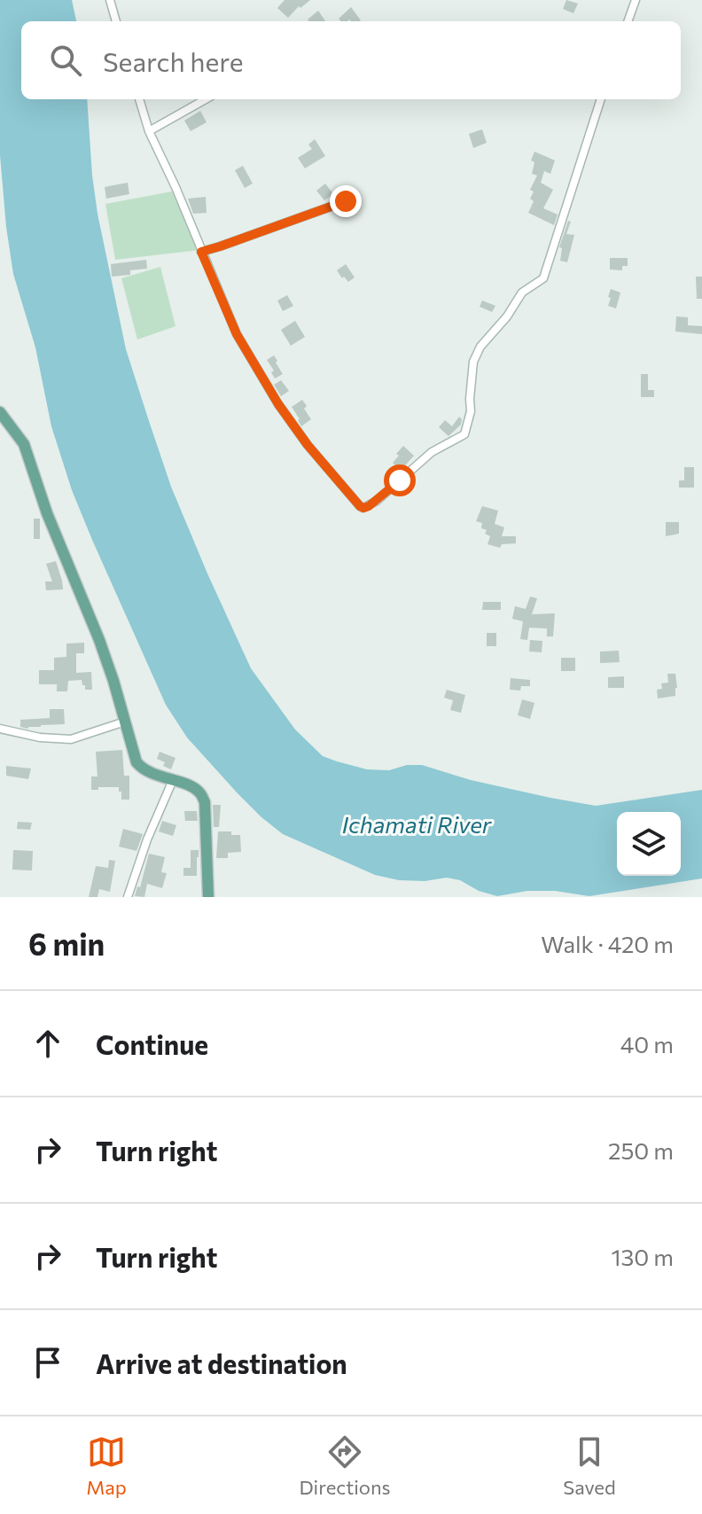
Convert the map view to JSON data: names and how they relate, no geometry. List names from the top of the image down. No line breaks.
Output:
{"water":["Ichamati River"],"page":{"search":"Search here","heading":["6 min","Walk · 420 m"],"list":[["Continue","40 m"],["Turn right","250 m"],["Turn right","130 m"],"Arrive at destination"],"nav":["Map","Directions","Saved"]}}
